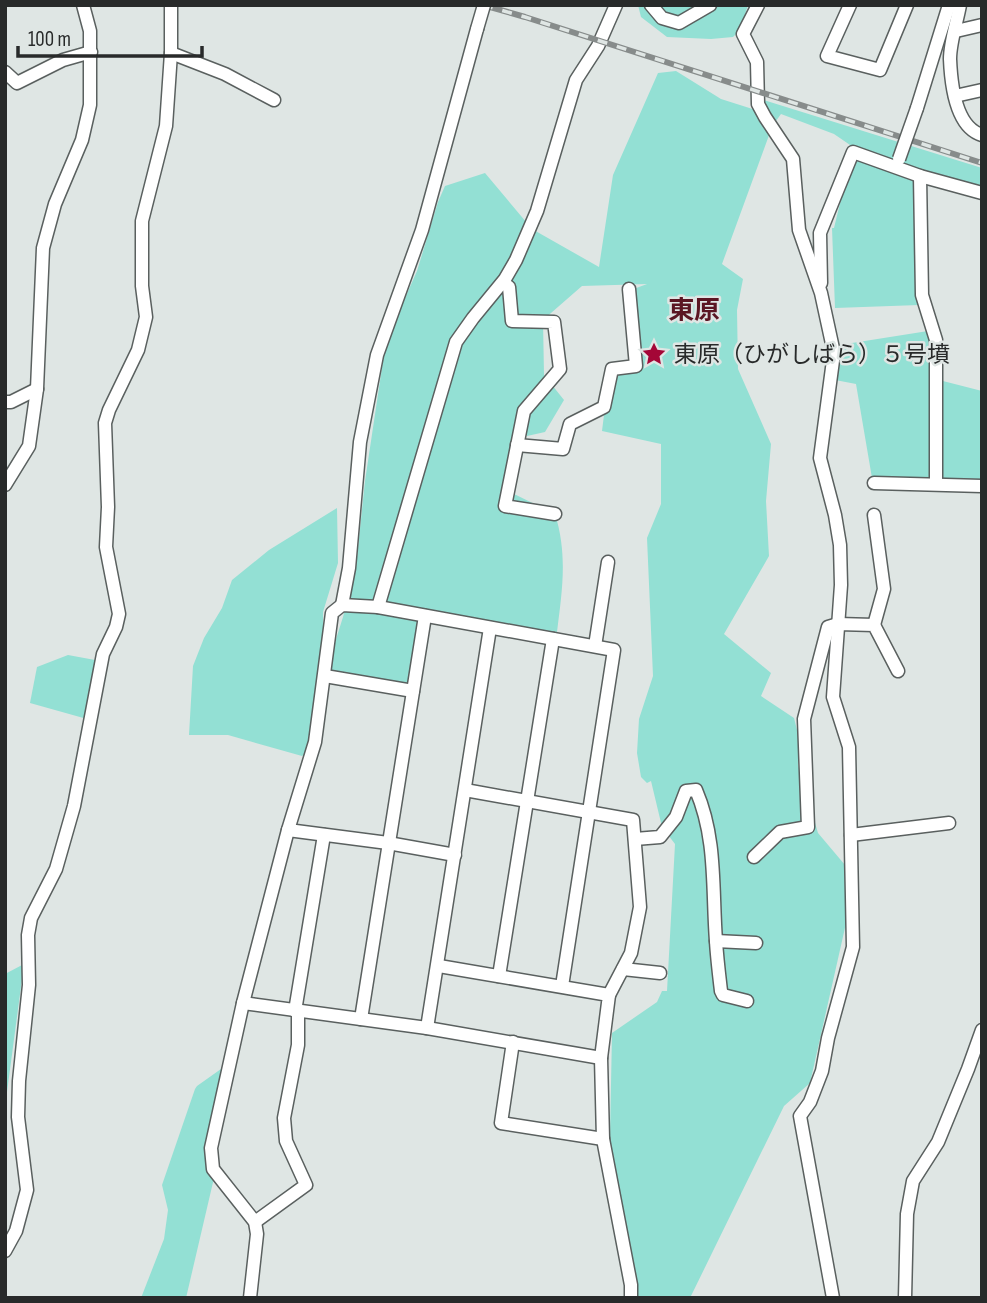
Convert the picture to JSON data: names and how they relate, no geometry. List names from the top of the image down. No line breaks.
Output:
{"districts":["東原"],"places":{"place":["東原（ひがしばら）５号墳"]},"scale_bar":"100 m"}
